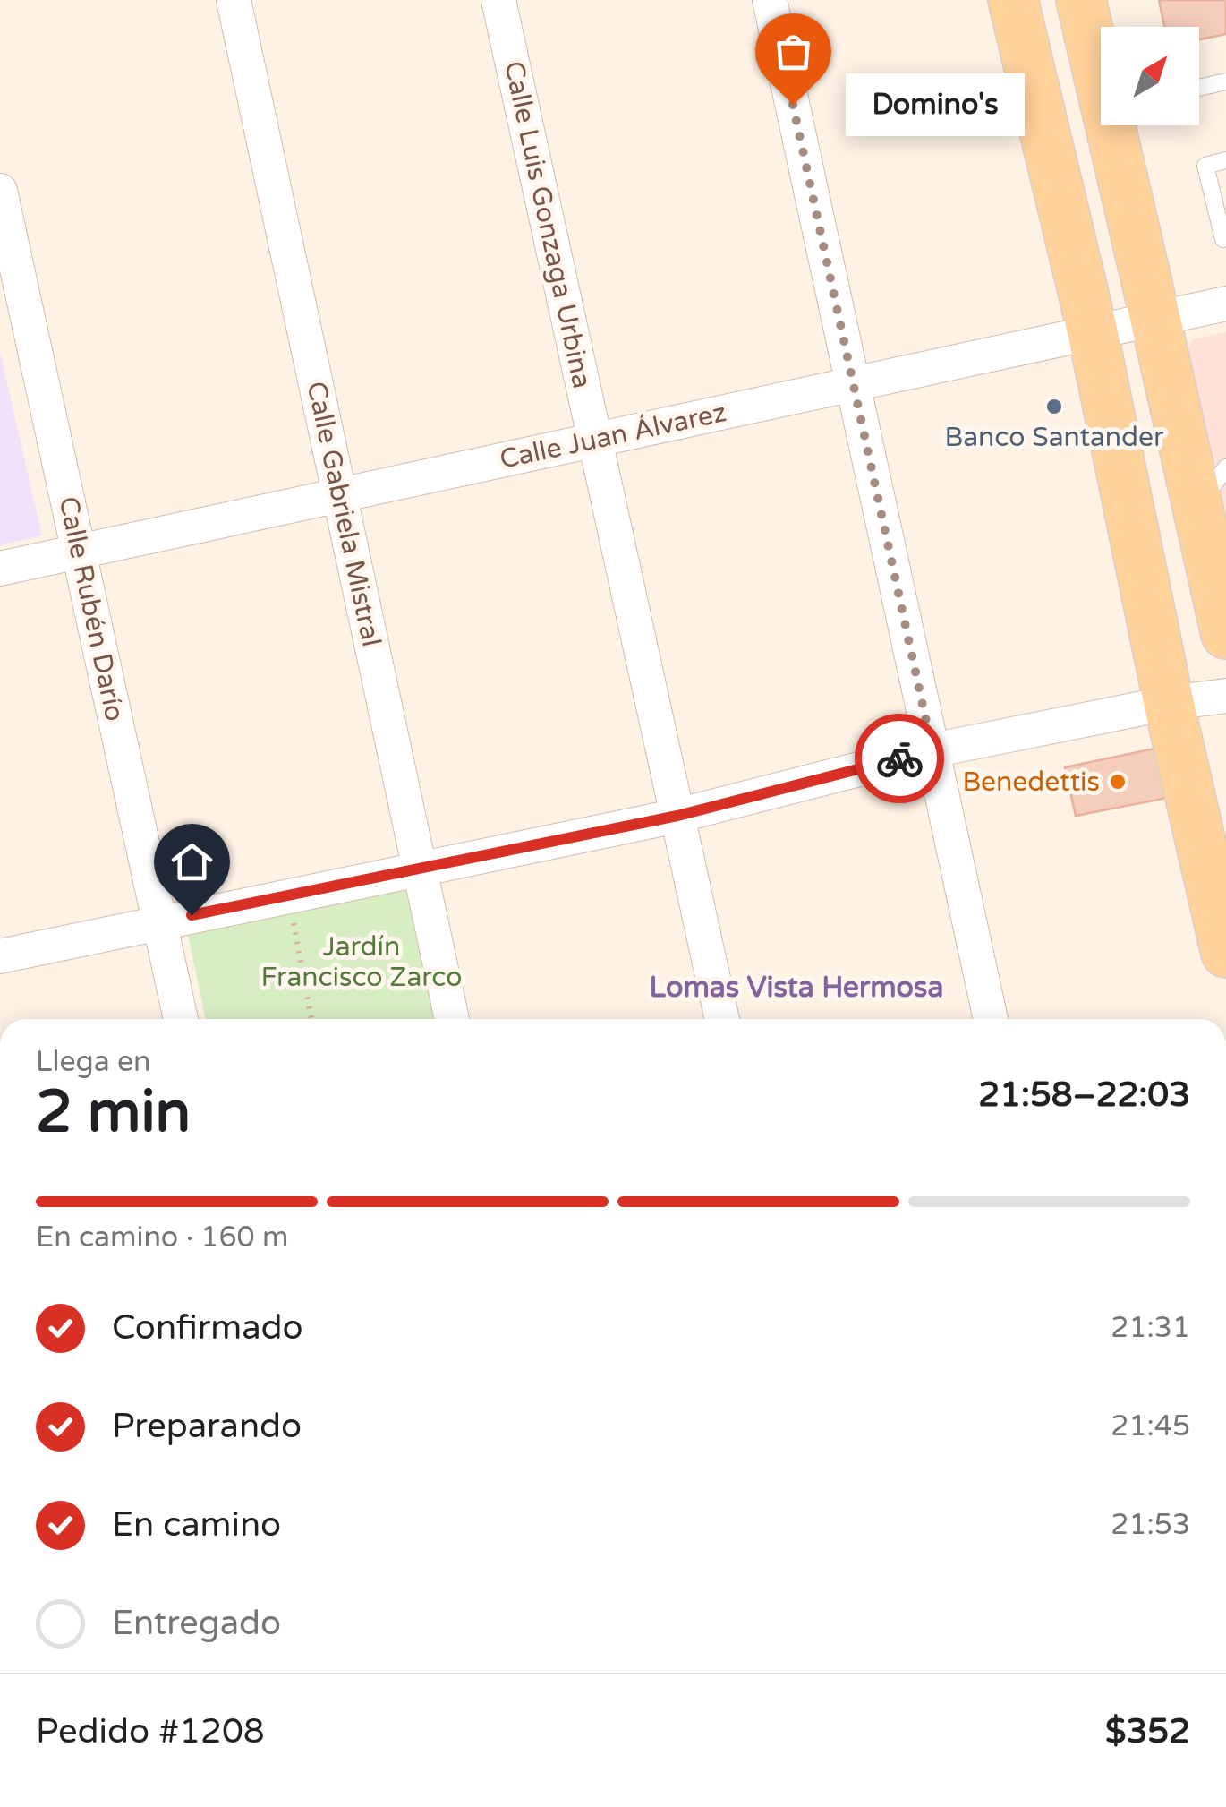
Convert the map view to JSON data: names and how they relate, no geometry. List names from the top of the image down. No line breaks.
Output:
{"streets":{"street":["Calle Luis Gonzaga Urbina","Calle Juan Álvarez","Calle Gabriela Mistral","Calle Rubén Darío"]},"crossings":[["Calle Luis Gonzaga Urbina","Calle Juan Álvarez"],["Calle Juan Álvarez","Calle Gabriela Mistral"],["Calle Juan Álvarez","Calle Rubén Darío"]],"districts":["Lomas Vista Hermosa"],"parks":["Jardín Francisco Zarco"],"places":["Domino's","Banco Santander","Benedettis"],"north":"top right","page":{"bubble":"Domino's","heading":["2 min","Llega en","21:58–22:03"],"panel":["Pedido #1208","$352"],"bar":"En camino · 160 m","list":[["Confirmado","21:31"],["Preparando","21:45"],["En camino","21:53"],"Entregado"]}}
